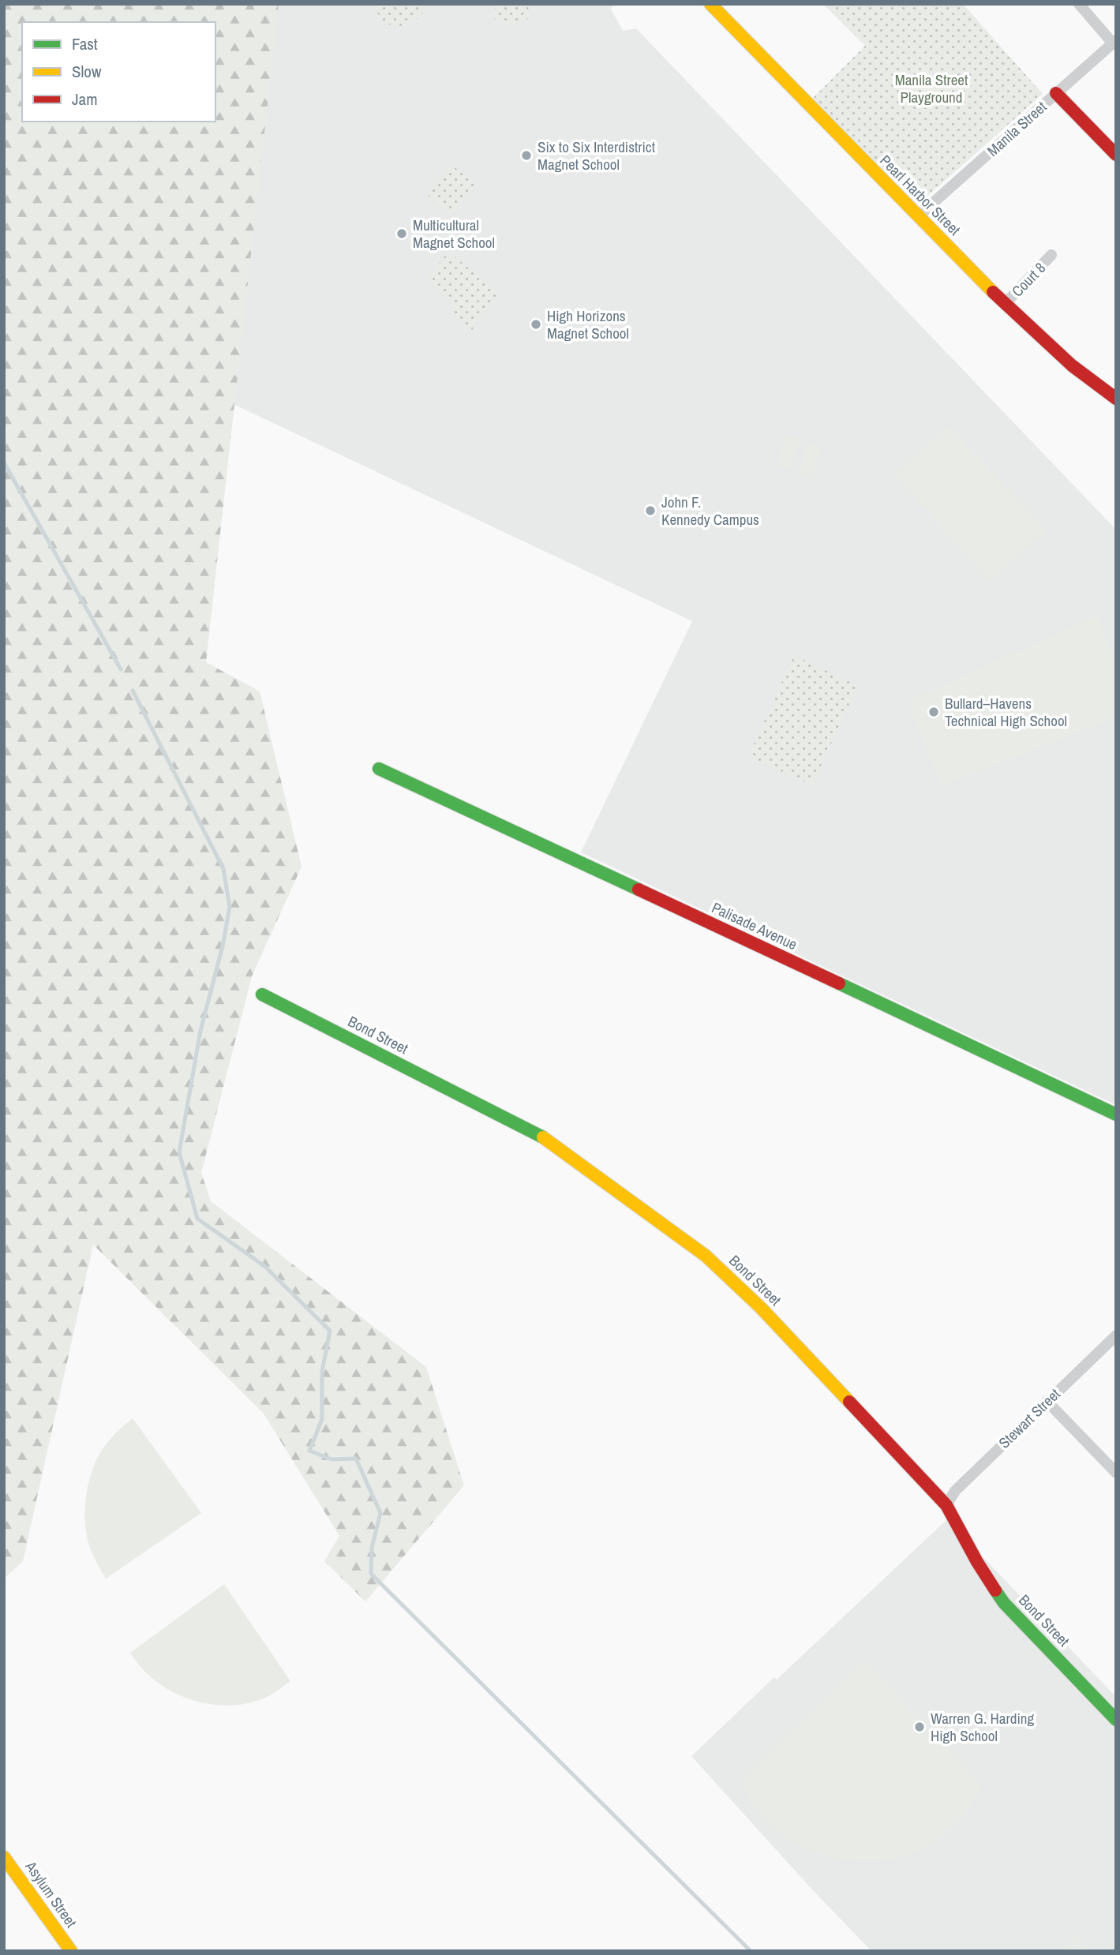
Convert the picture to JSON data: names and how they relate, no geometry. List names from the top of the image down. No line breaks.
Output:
{"streets":{"street":["Manila Street","Pearl Harbor Street","Court 8","Palisade Avenue","Bond Street","Stewart Street","Asylum Street"]},"crossings":[["Manila Street","Pearl Harbor Street"],["Pearl Harbor Street","Court 8"],["Bond Street","Stewart Street"]],"parks":["Manila Street Playground"],"places":["Six to Six Interdistrict Magnet School","Multicultural Magnet School","High Horizons Magnet School","John F. Kennedy Campus","Bullard–Havens Technical High School","Warren G. Harding High School"],"legend":["Fast","Slow","Jam"]}
